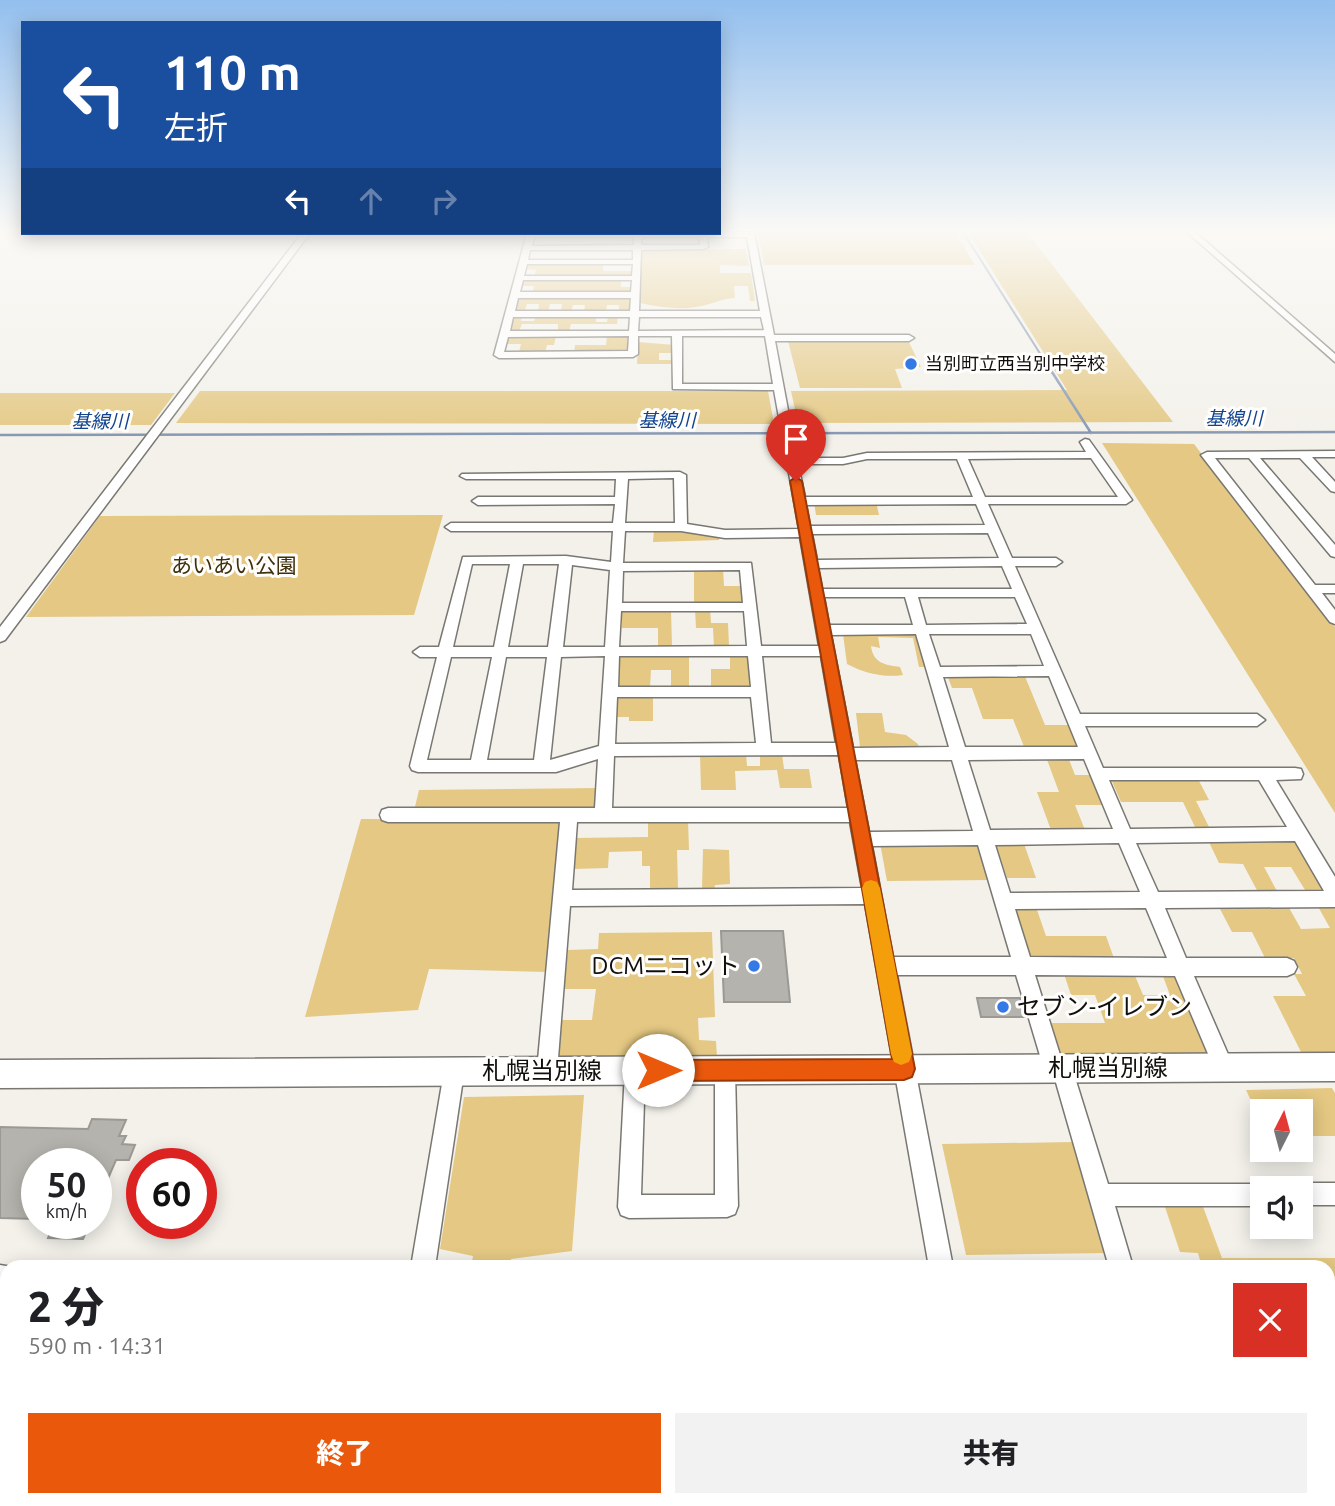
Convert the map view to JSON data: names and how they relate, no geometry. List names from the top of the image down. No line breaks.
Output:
{"streets":{"main road":["札幌当別線"]},"water":["基線川"],"parks":["あいあい公園"],"places":["当別町立西当別中学校","DCMニコット","セブン-イレブン"],"north":"top","page":{"turn":["110 m","左折"],"speed":"50 km/h","limit":"60","heading":["2 分","590 m · 14:31"],"buttons":["終了","共有"]}}
